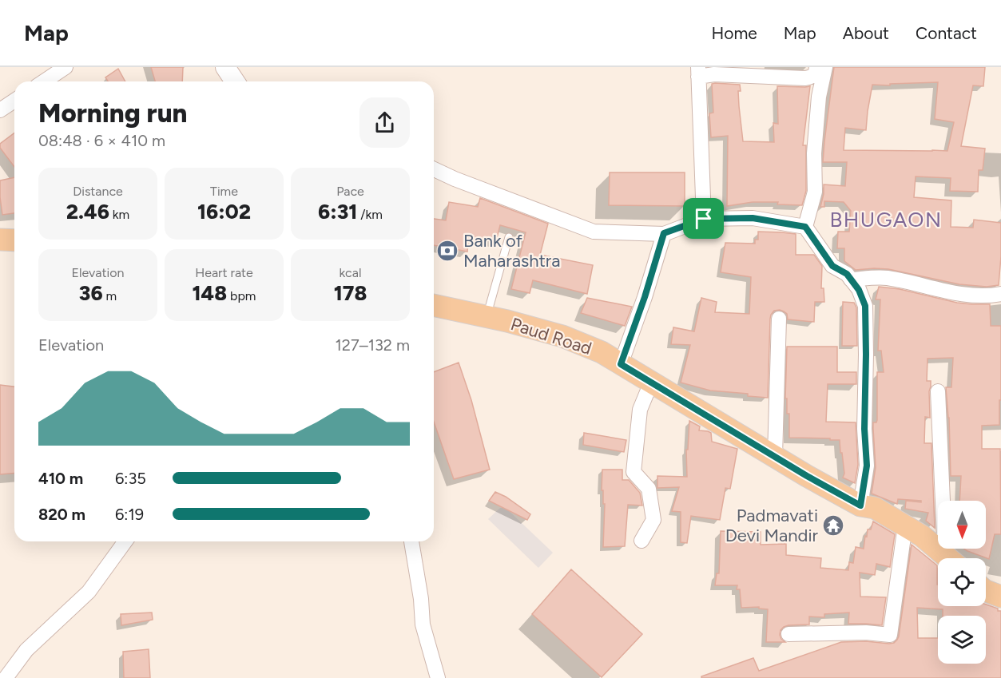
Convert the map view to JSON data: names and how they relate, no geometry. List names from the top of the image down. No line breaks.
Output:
{"streets":{"main road":["Paud Road"]},"districts":["BHUGAON"],"places":{"bank":["Bank of Maharashtra"],"temple":["Padmavati Devi Mandir"]},"north":"bottom","page":{"header":"Map","nav":["Home","Map","About","Contact"],"heading":["Morning run","08:48 · 6 × 410 m"],"stats":[["Distance","2.46 km"],["Time","16:02"],["Pace","6:31 /km"],["Elevation","36 m"],["Heart rate","148 bpm"],["kcal","178"]],"chart":["Elevation","127–132 m"],"list":[{"name":"410 m","note":"6:35"},{"name":"820 m","note":"6:19"}]}}
